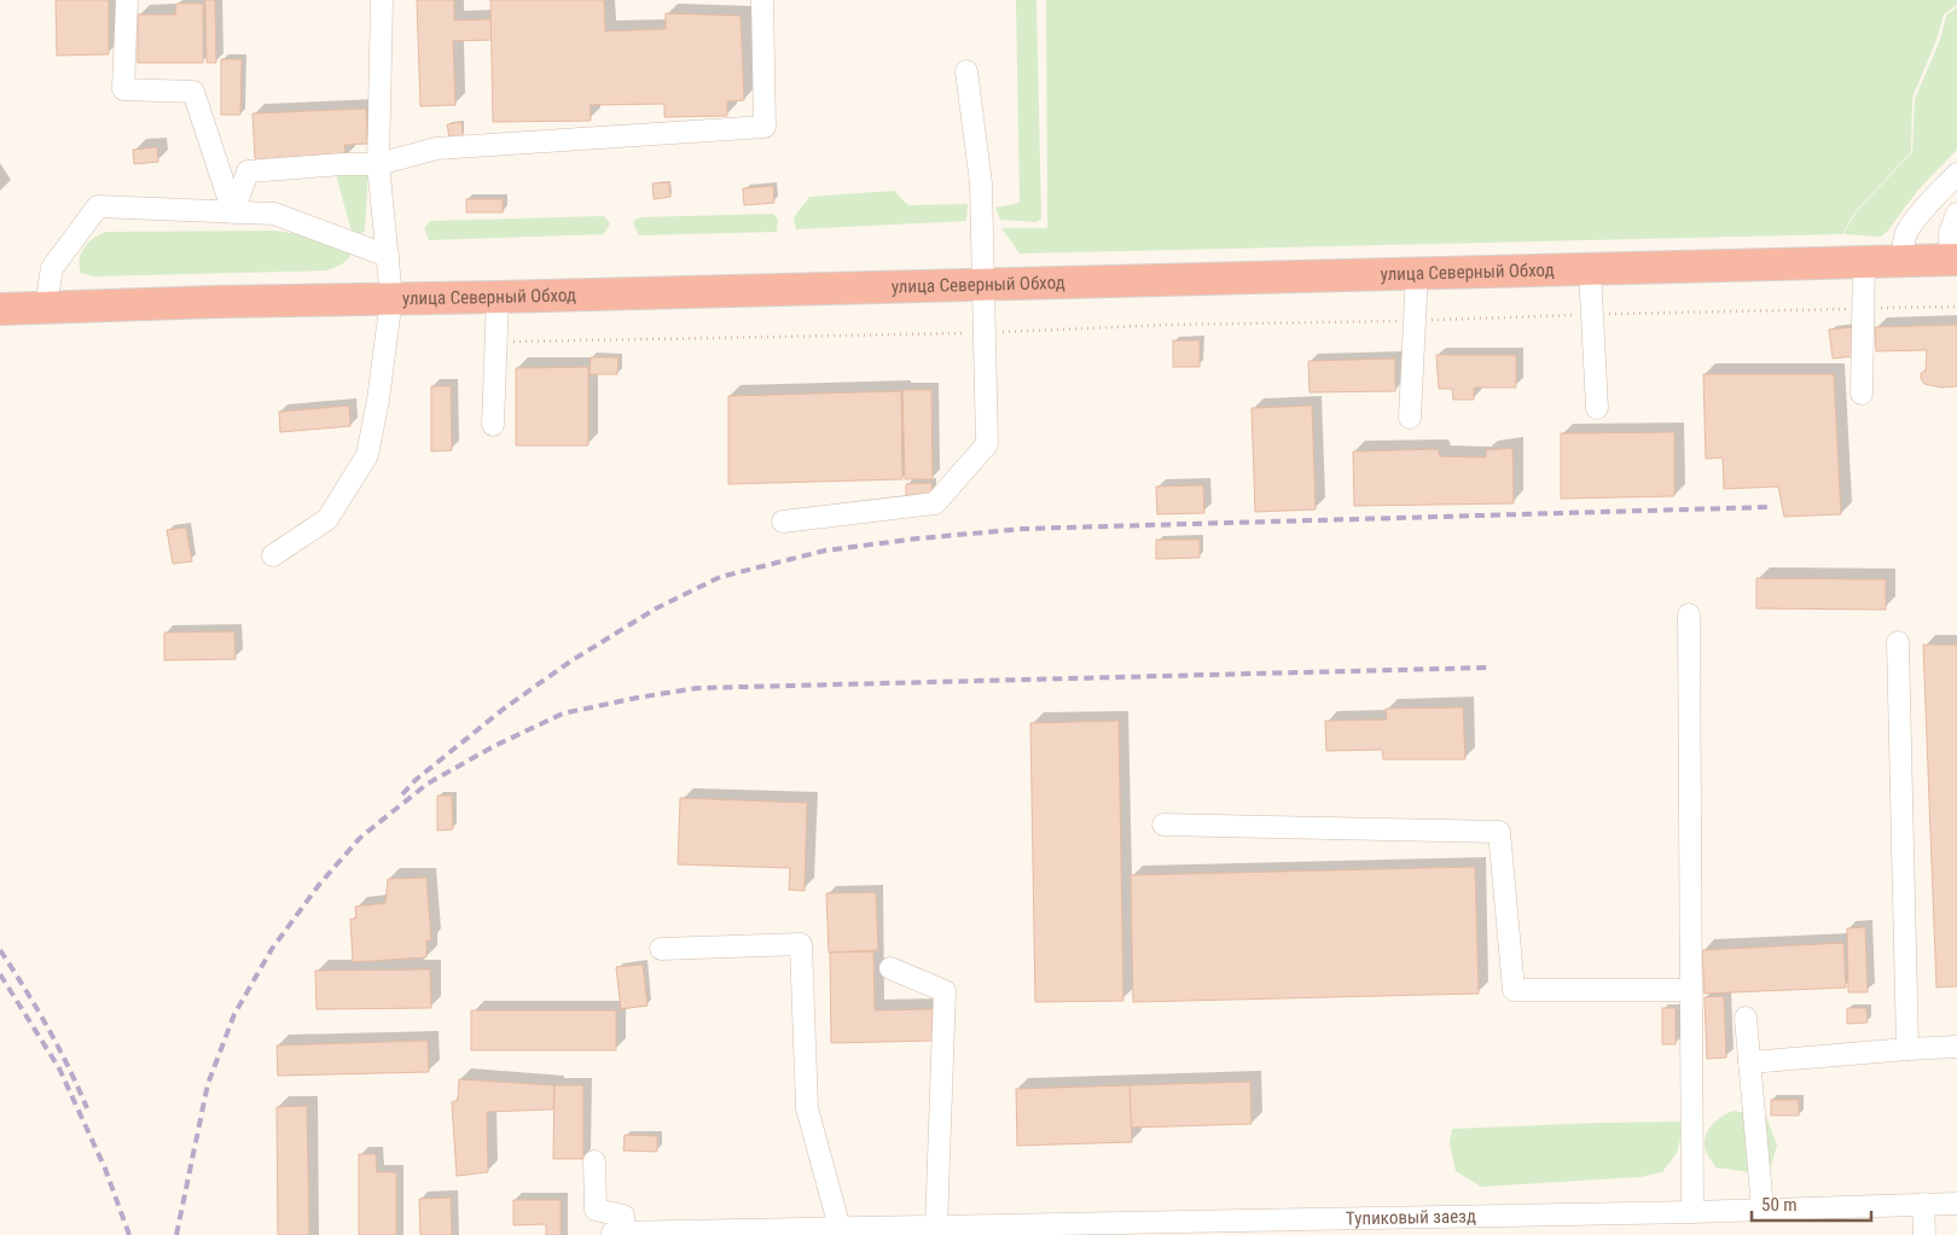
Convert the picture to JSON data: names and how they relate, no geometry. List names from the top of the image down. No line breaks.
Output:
{"streets":{"highway":["улица Северный Обход"],"street":["Тупиковый заезд"]},"scale_bar":"50 m"}
